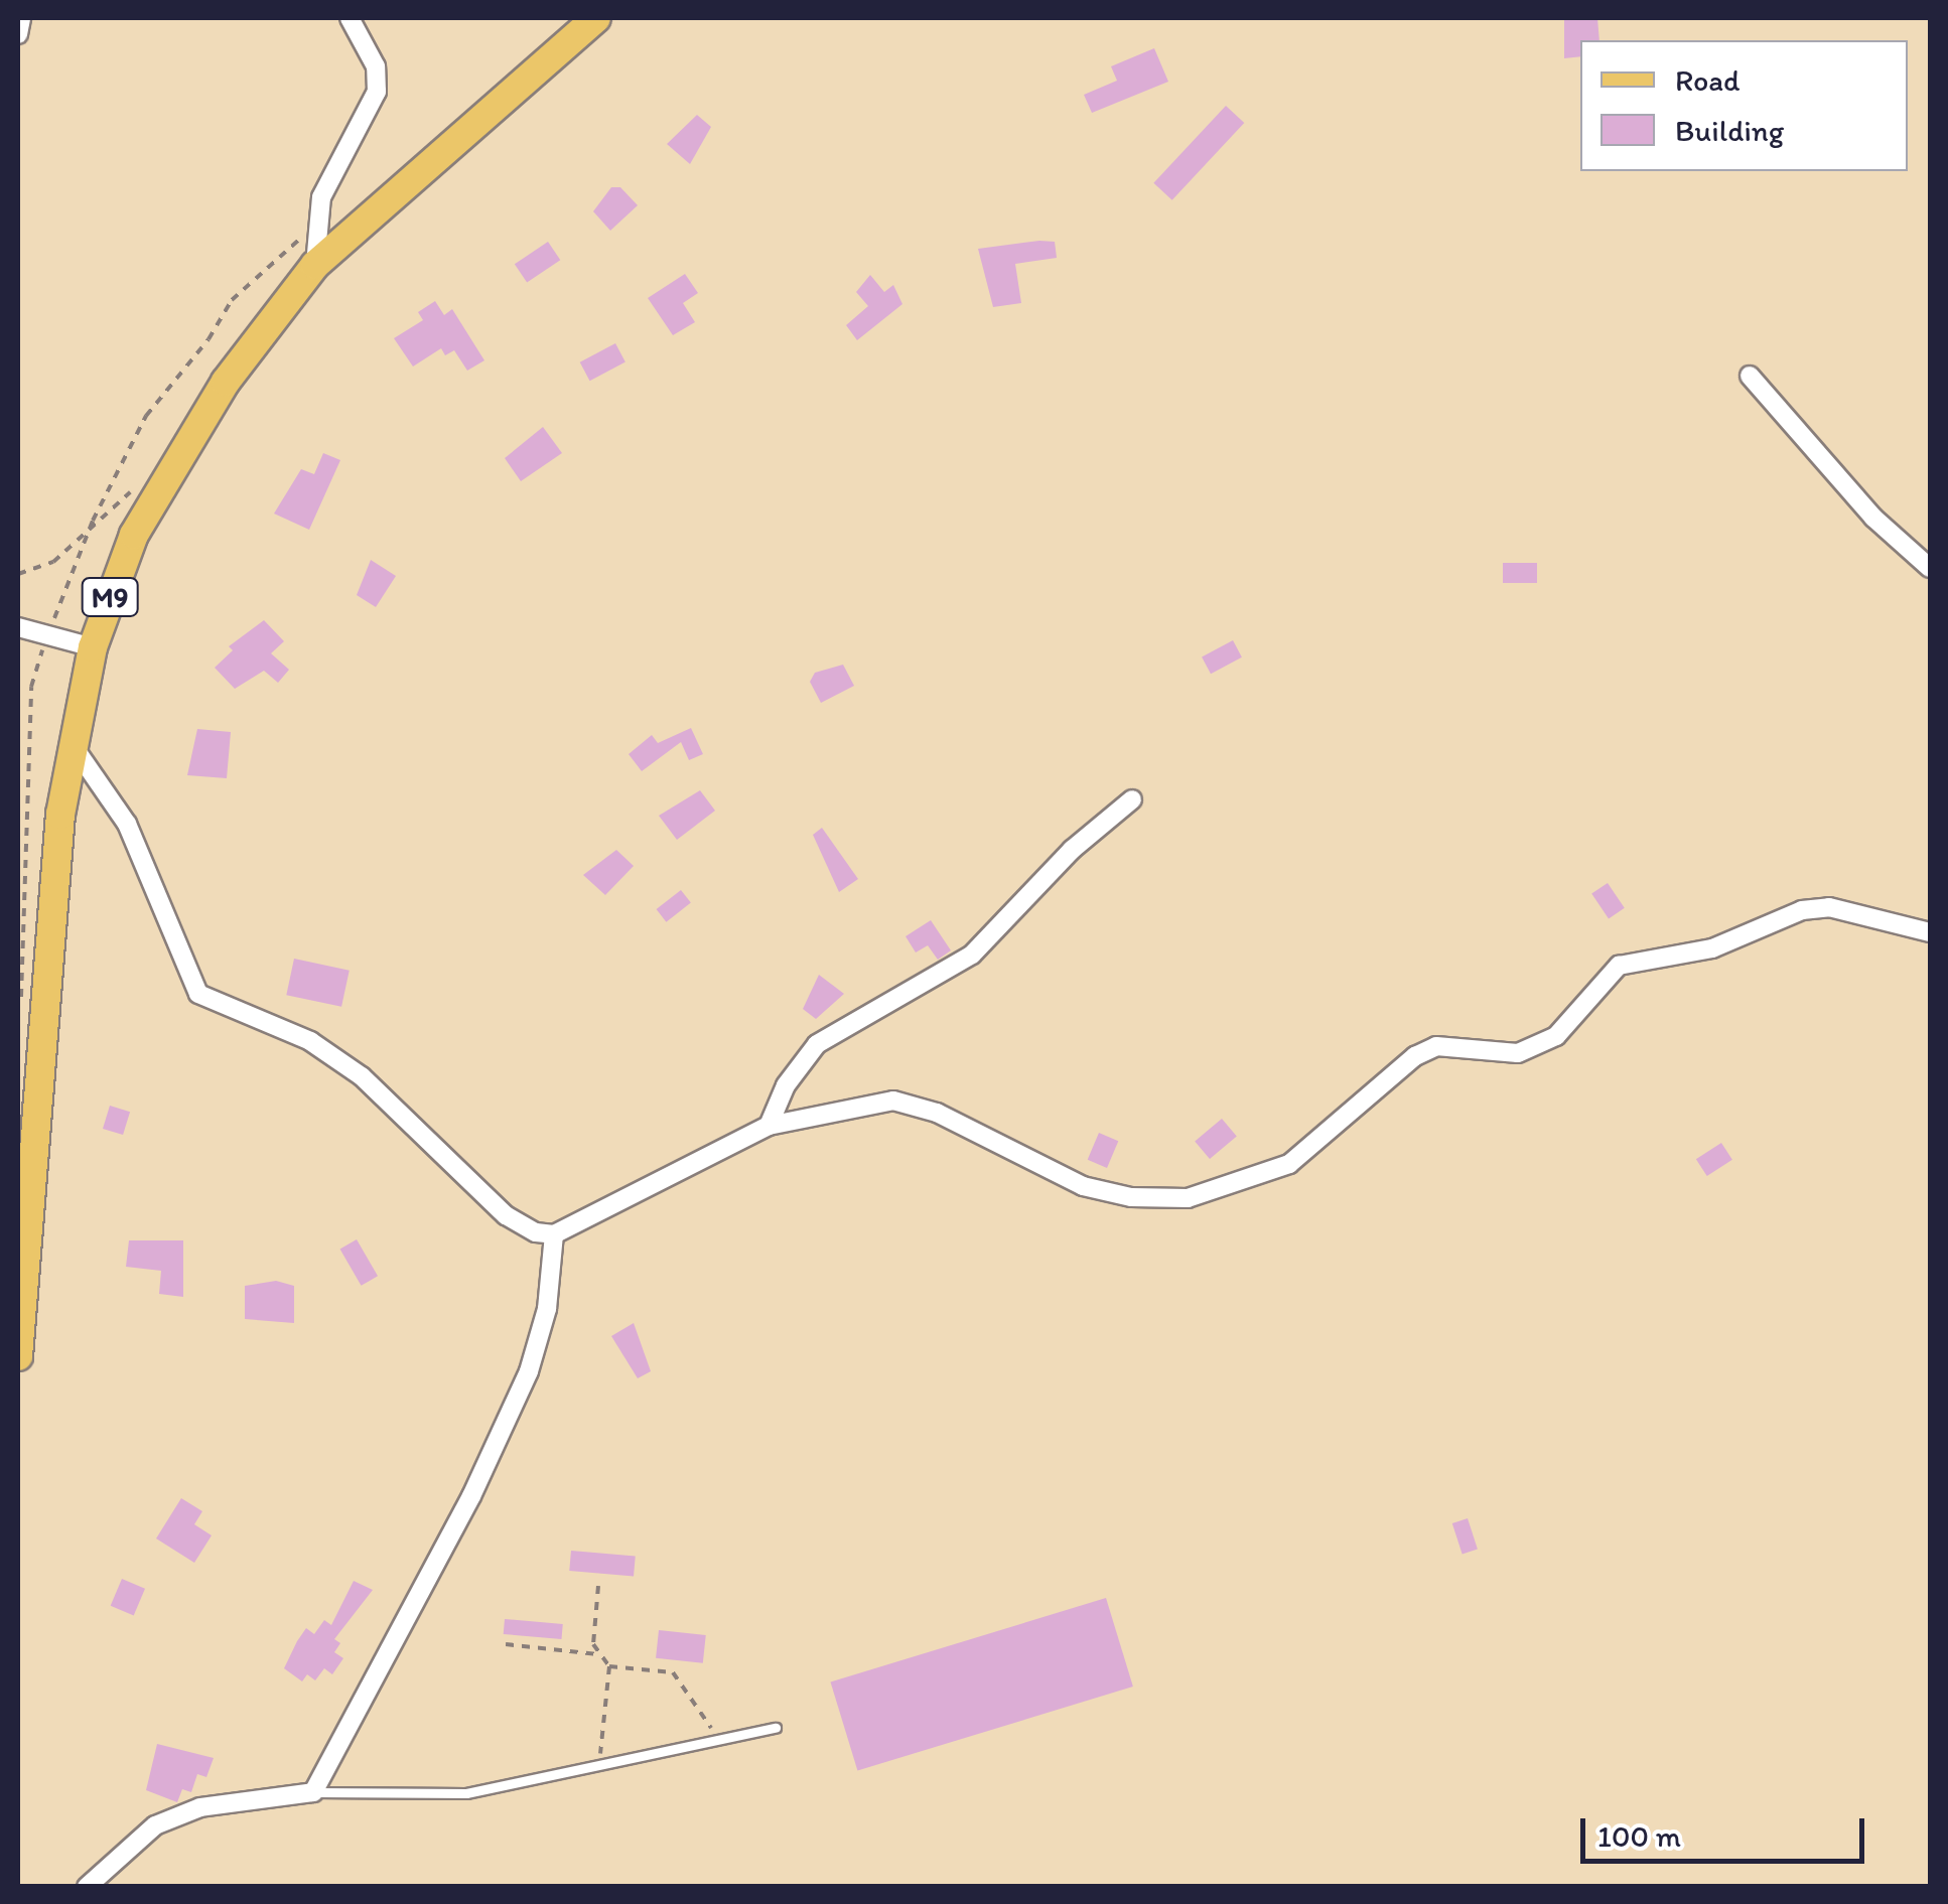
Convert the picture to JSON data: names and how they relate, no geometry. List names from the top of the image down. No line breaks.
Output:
{"streets":{"main road":["M9"]},"legend":["Road","Building"],"scale_bar":"100 m"}
